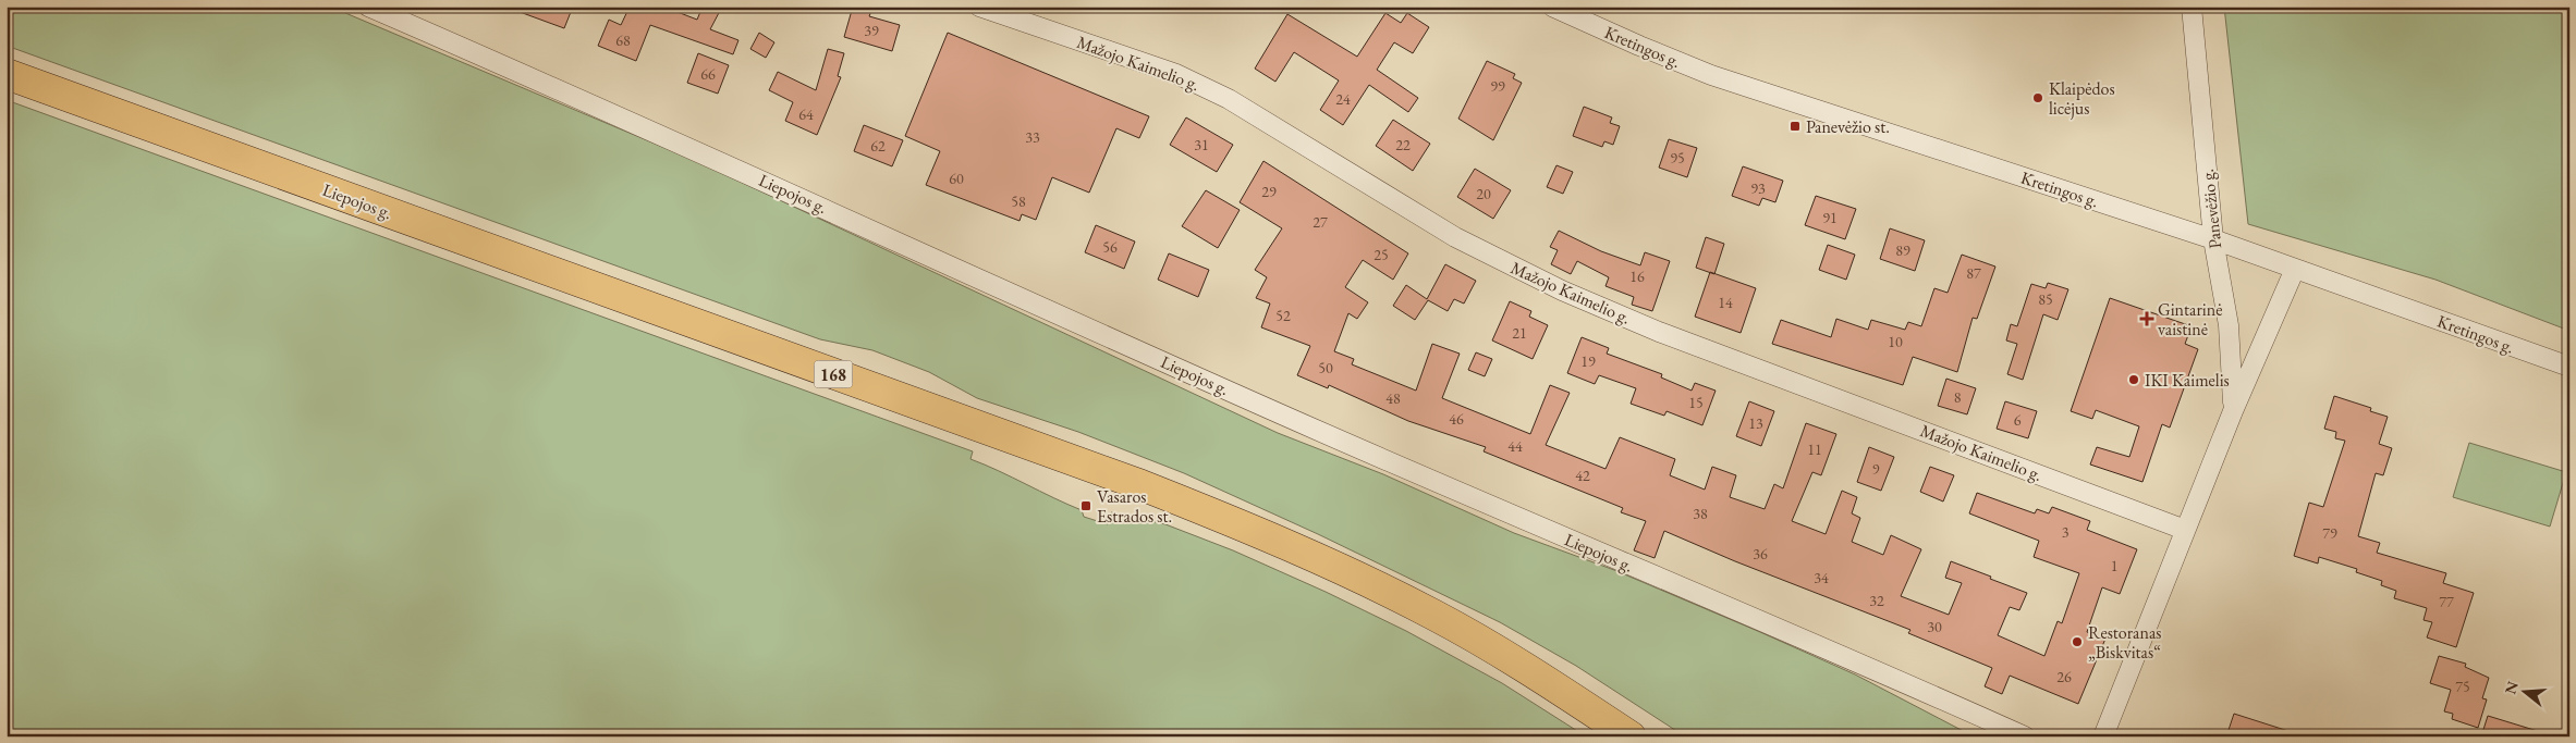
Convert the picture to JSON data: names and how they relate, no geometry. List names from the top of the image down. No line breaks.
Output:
{"streets":{"main road":["Liepojos g.","168"],"street":["Kretingos g.","Mažojo Kaimelio g.","Panevėžio g."]},"crossings":[["Kretingos g.","Panevėžio g."],["Mažojo Kaimelio g.","Panevėžio g."]],"places":{"other":["Klaipėdos licėjus","IKI Kaimelis","Restoranas „Biskvitas“"],"transit":["Panevėžio st.","Vasaros Estrados st."],"health":["Gintarinė vaistinė"]},"house_numbers":["39","68","66","99","24","64","33","31","22","62","95","60","93","29","20","58","91","27","56","89","25","87","16","85","14","52","21","10","19","50","8","48","15","46","6","13","44","11","9","42","38","3","79","36","1","34","32","77","30","26","75"],"north":"left"}
